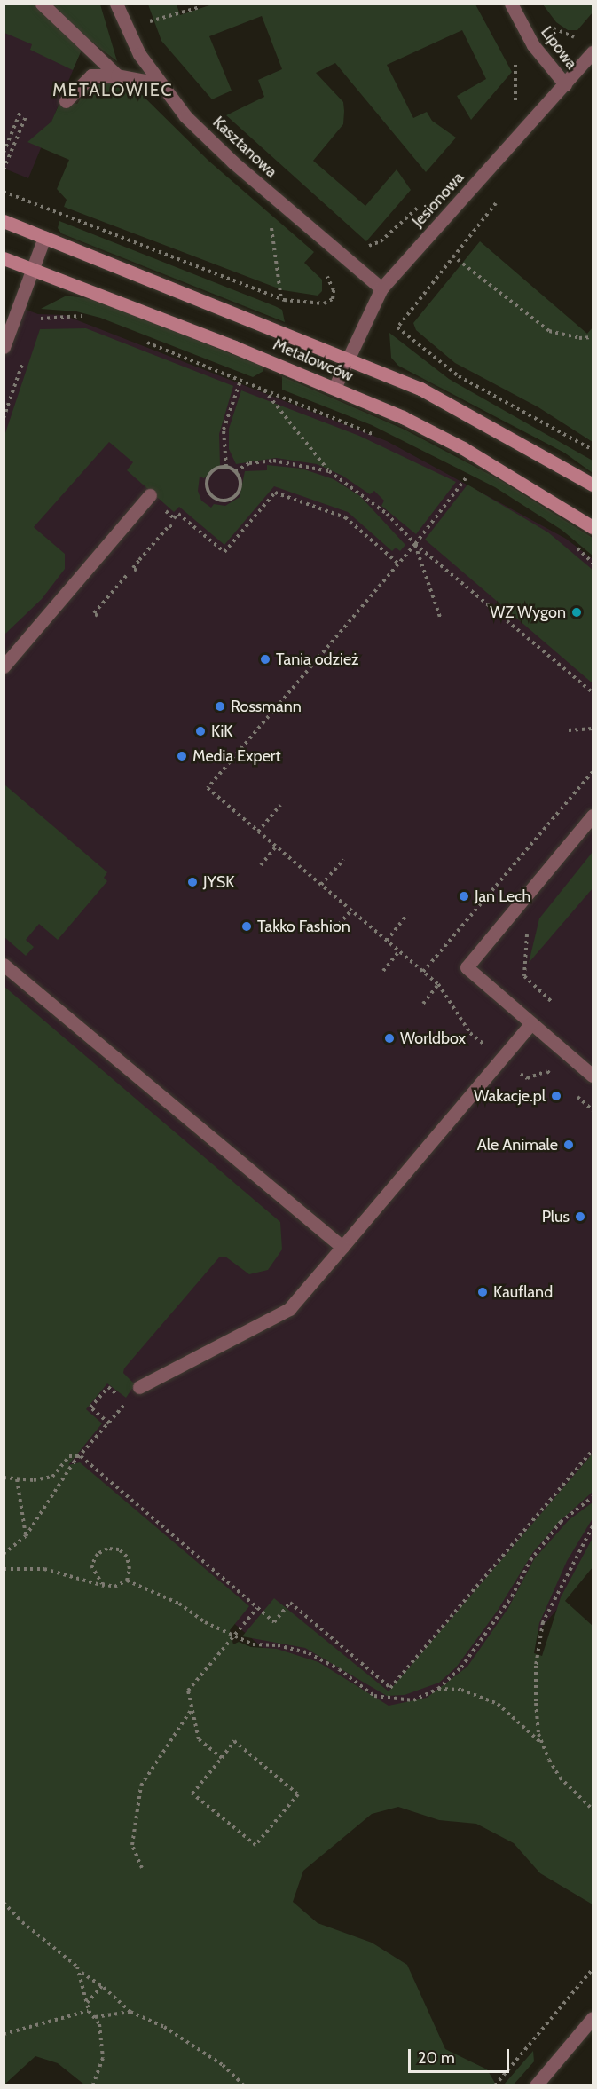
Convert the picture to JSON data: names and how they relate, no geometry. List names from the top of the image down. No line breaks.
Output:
{"streets":{"street":["Lipowa","Kasztanowa","Jesionowa","Metalowców"]},"crossings":[["Lipowa","Jesionowa"],["Kasztanowa","Jesionowa"],["Jesionowa","Metalowców"]],"districts":["METALOWIEC"],"places":["WZ Wygon","Tania odzież","Rossmann","KiK","Media Expert","JYSK","Jan Lech","Takko Fashion","Worldbox","Wakacje.pl","Ale Animale","Plus","Kaufland"],"scale_bar":"20 m"}
